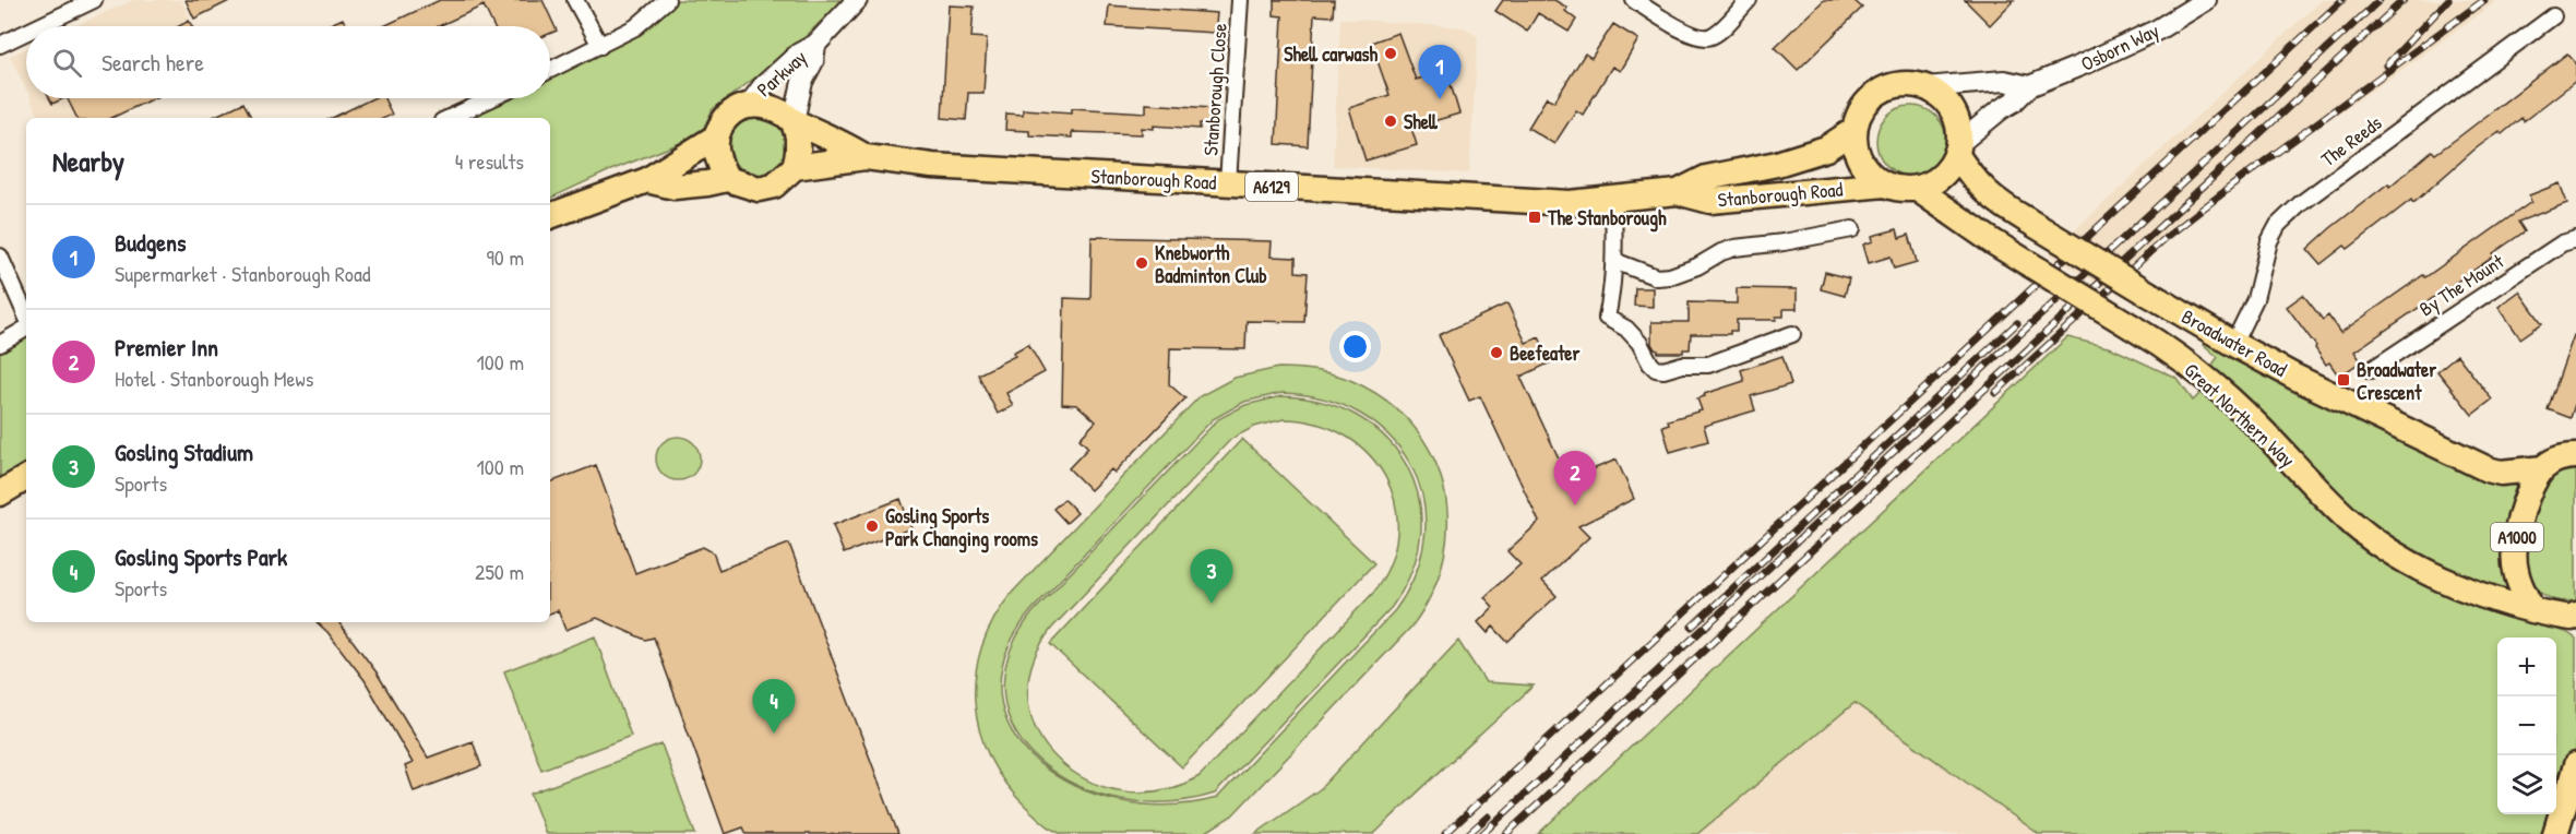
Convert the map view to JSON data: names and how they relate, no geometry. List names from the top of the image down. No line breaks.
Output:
{"streets":{"main road":["Stanborough Road","A6129","Broadwater Road","Great Northern Way","A1000"],"street":["Osborn Way","Parkway","Stanborough Close","The Reeds","By The Mount"]},"crossings":[["Osborn Way","Stanborough Road"],["Osborn Way","Broadwater Road"],["Osborn Way","Great Northern Way"],["Parkway","Stanborough Road"],["Stanborough Close","Stanborough Road"],["The Reeds","Broadwater Road"],["Stanborough Road","Broadwater Road"],["Stanborough Road","Great Northern Way"],["Broadwater Road","Great Northern Way"],["Broadwater Road","A1000"],["Great Northern Way","A1000"]],"places":{"other":["Shell carwash","Shell","Knebworth Badminton Club","Beefeater","Gosling Sports Park Changing rooms"],"transit":["The Stanborough","Broadwater Crescent"]},"page":{"search":"Search here","pins":["1","2","3","4"],"heading":["Nearby","4 results"],"list":[{"mark":"1","name":"Budgens","note":"Supermarket · Stanborough Road","value":"90 m"},{"mark":"2","name":"Premier Inn","note":"Hotel · Stanborough Mews","value":"100 m"},{"mark":"3","name":"Gosling Stadium","note":"Sports","value":"100 m"},{"mark":"4","name":"Gosling Sports Park","note":"Sports","value":"250 m"}],"map_buttons":["+","−"]}}
